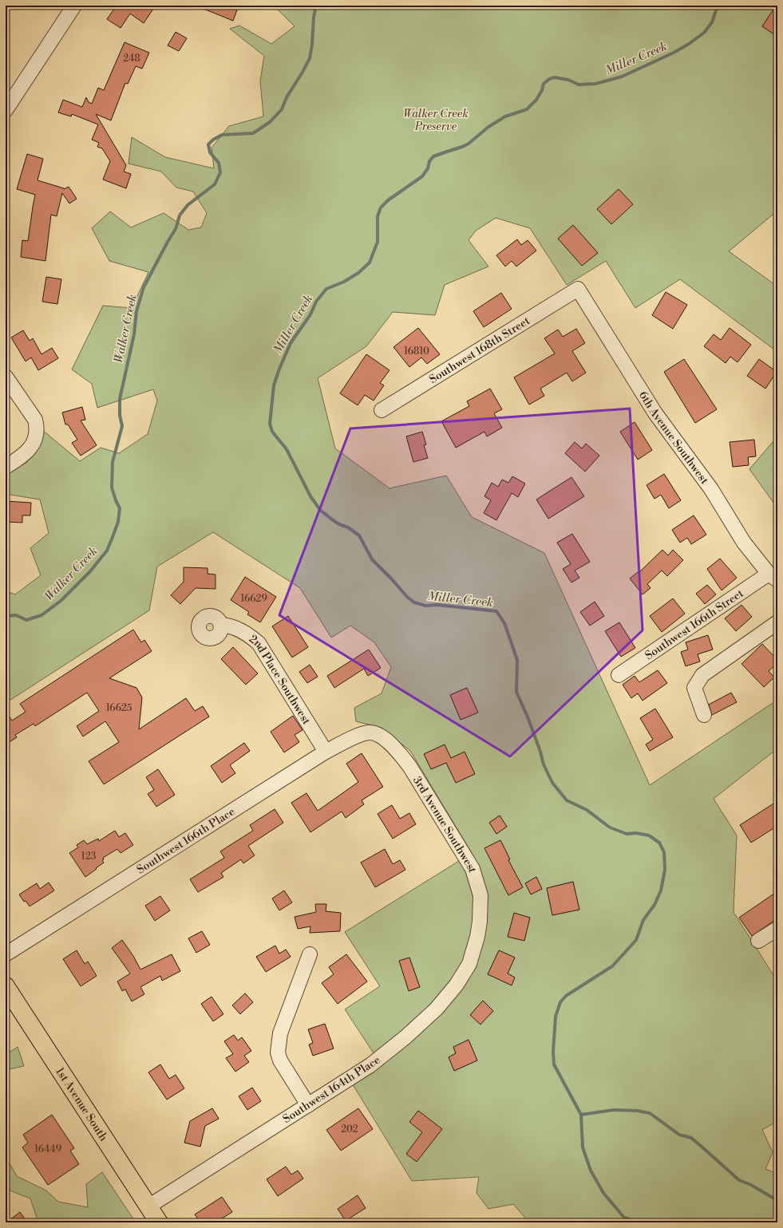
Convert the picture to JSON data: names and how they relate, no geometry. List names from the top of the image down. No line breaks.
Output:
{"streets":{"main road":["1st Avenue South"],"street":["Southwest 168th Street","6th Avenue Southwest","Southwest 166th Street","2nd Place Southwest","3rd Avenue Southwest","Southwest 166th Place","Southwest 164th Place"]},"crossings":[["Southwest 168th Street","6th Avenue Southwest"],["6th Avenue Southwest","Southwest 166th Street"],["2nd Place Southwest","Southwest 166th Place"],["3rd Avenue Southwest","Southwest 166th Place"],["3rd Avenue Southwest","Southwest 164th Place"],["Southwest 164th Place","1st Avenue South"]],"water":["Miller Creek","Walker Creek"],"parks":["Walker Creek Preserve"],"house_numbers":["248","16810","16629","16625","123","202","16449"]}
